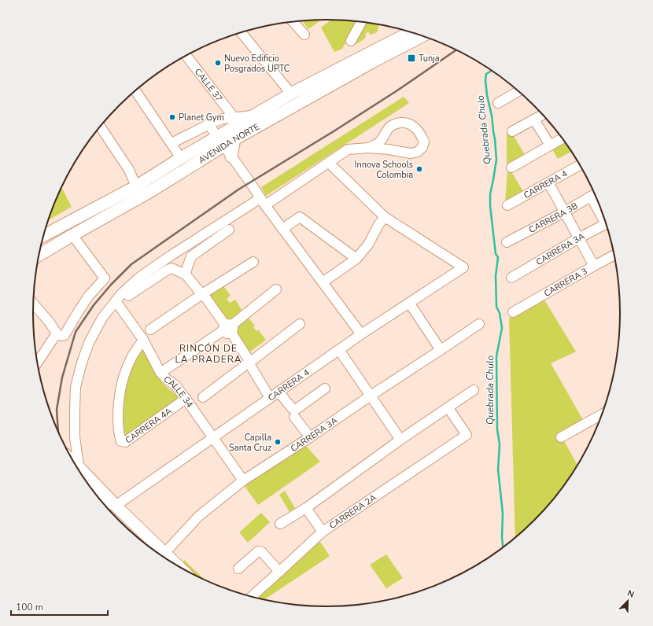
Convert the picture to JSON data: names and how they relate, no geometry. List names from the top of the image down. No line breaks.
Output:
{"streets":{"main road":["AVENIDA NORTE"],"street":["CALLE 37","CARRERA 4","CARRERA 3B","CARRERA 3A","CARRERA 3","CALLE 34","CARRERA 4A","CARRERA 2A"]},"crossings":[["CARRERA 4","CALLE 34"],["CARRERA 3A","CALLE 34"],["CALLE 34","CARRERA 4A"]],"districts":["RINCÓN DE LA PRADERA"],"water":["Quebrada Chulo"],"places":{"transit":["Tunja"],"other":["Nuevo Edificio Posgrados UPTC","Planet Gym","Innova Schools Colombia","Capilla Santa Cruz"]},"scale_bar":"100 m","north":"top right"}
